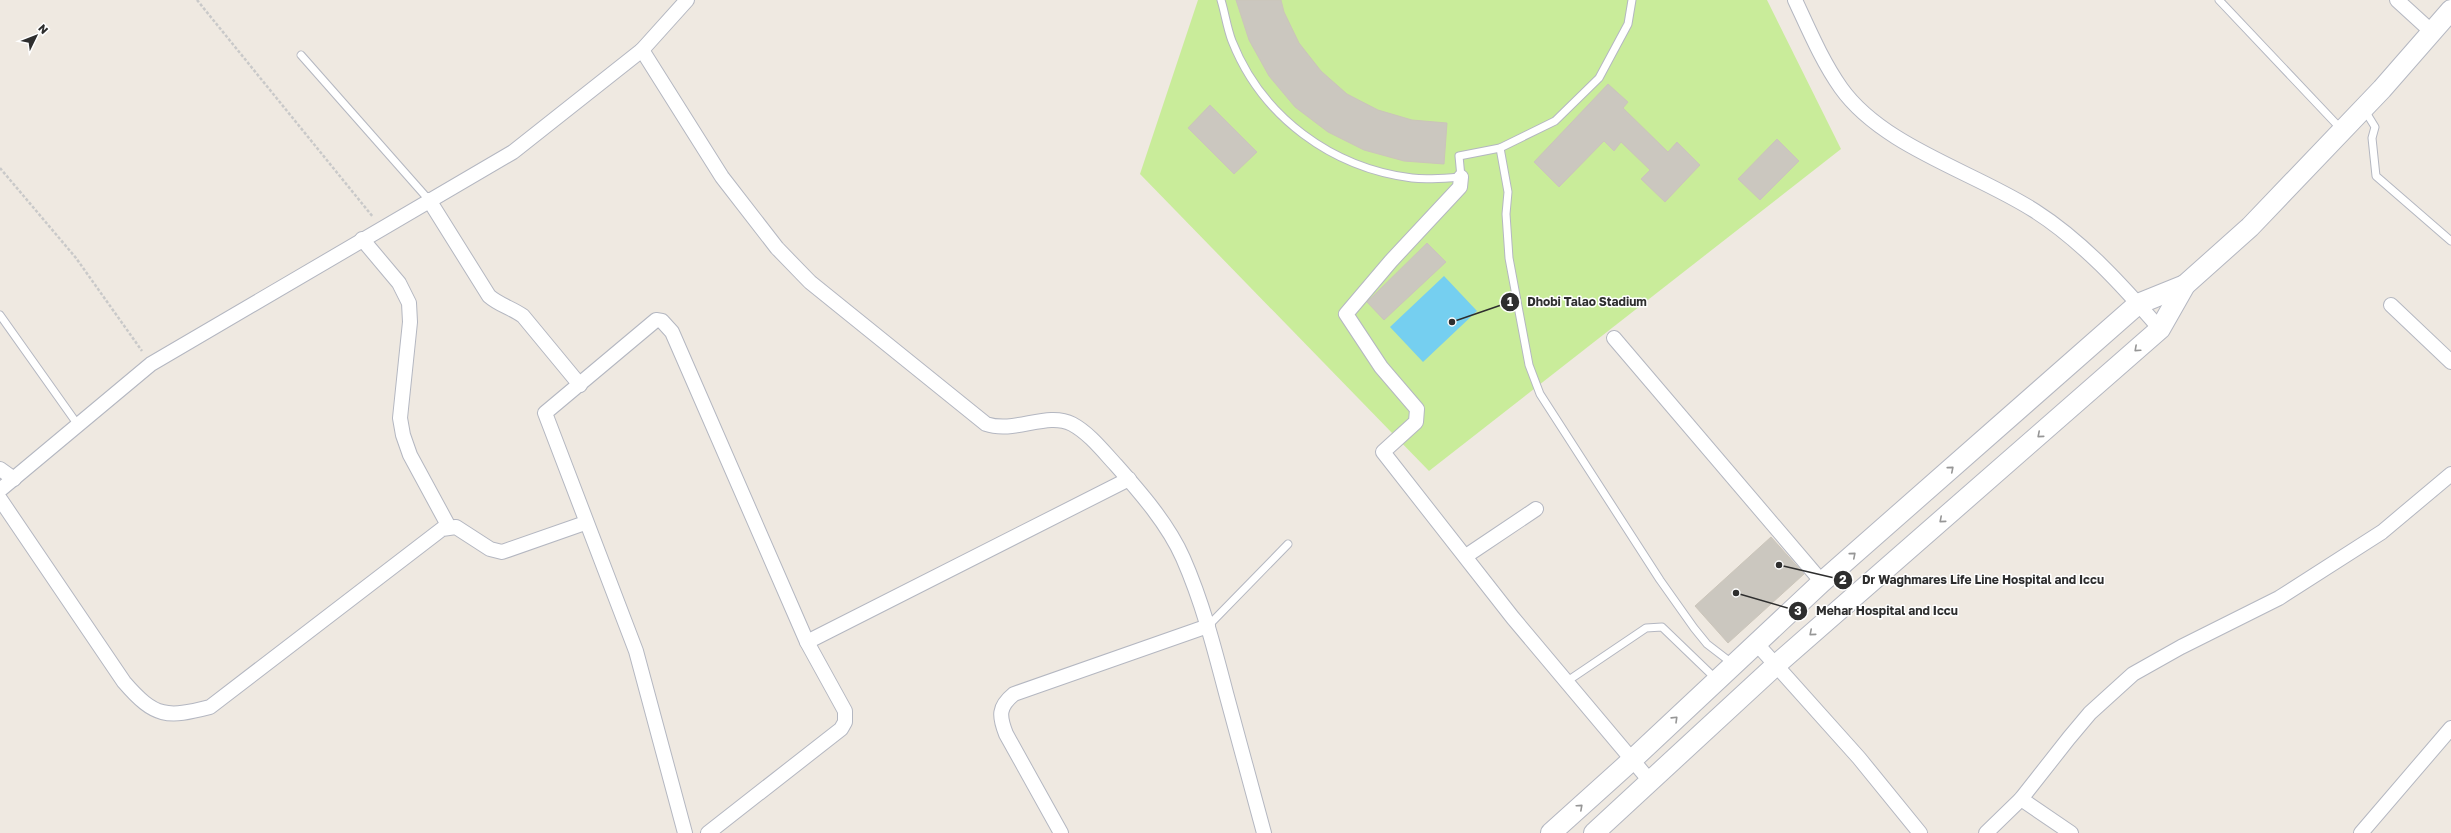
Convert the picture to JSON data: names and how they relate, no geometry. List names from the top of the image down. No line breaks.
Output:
{"places":["Dhobi Talao Stadium","Dr Waghmares Life Line Hospital and Iccu","Mehar Hospital and Iccu"],"north":"top right"}
